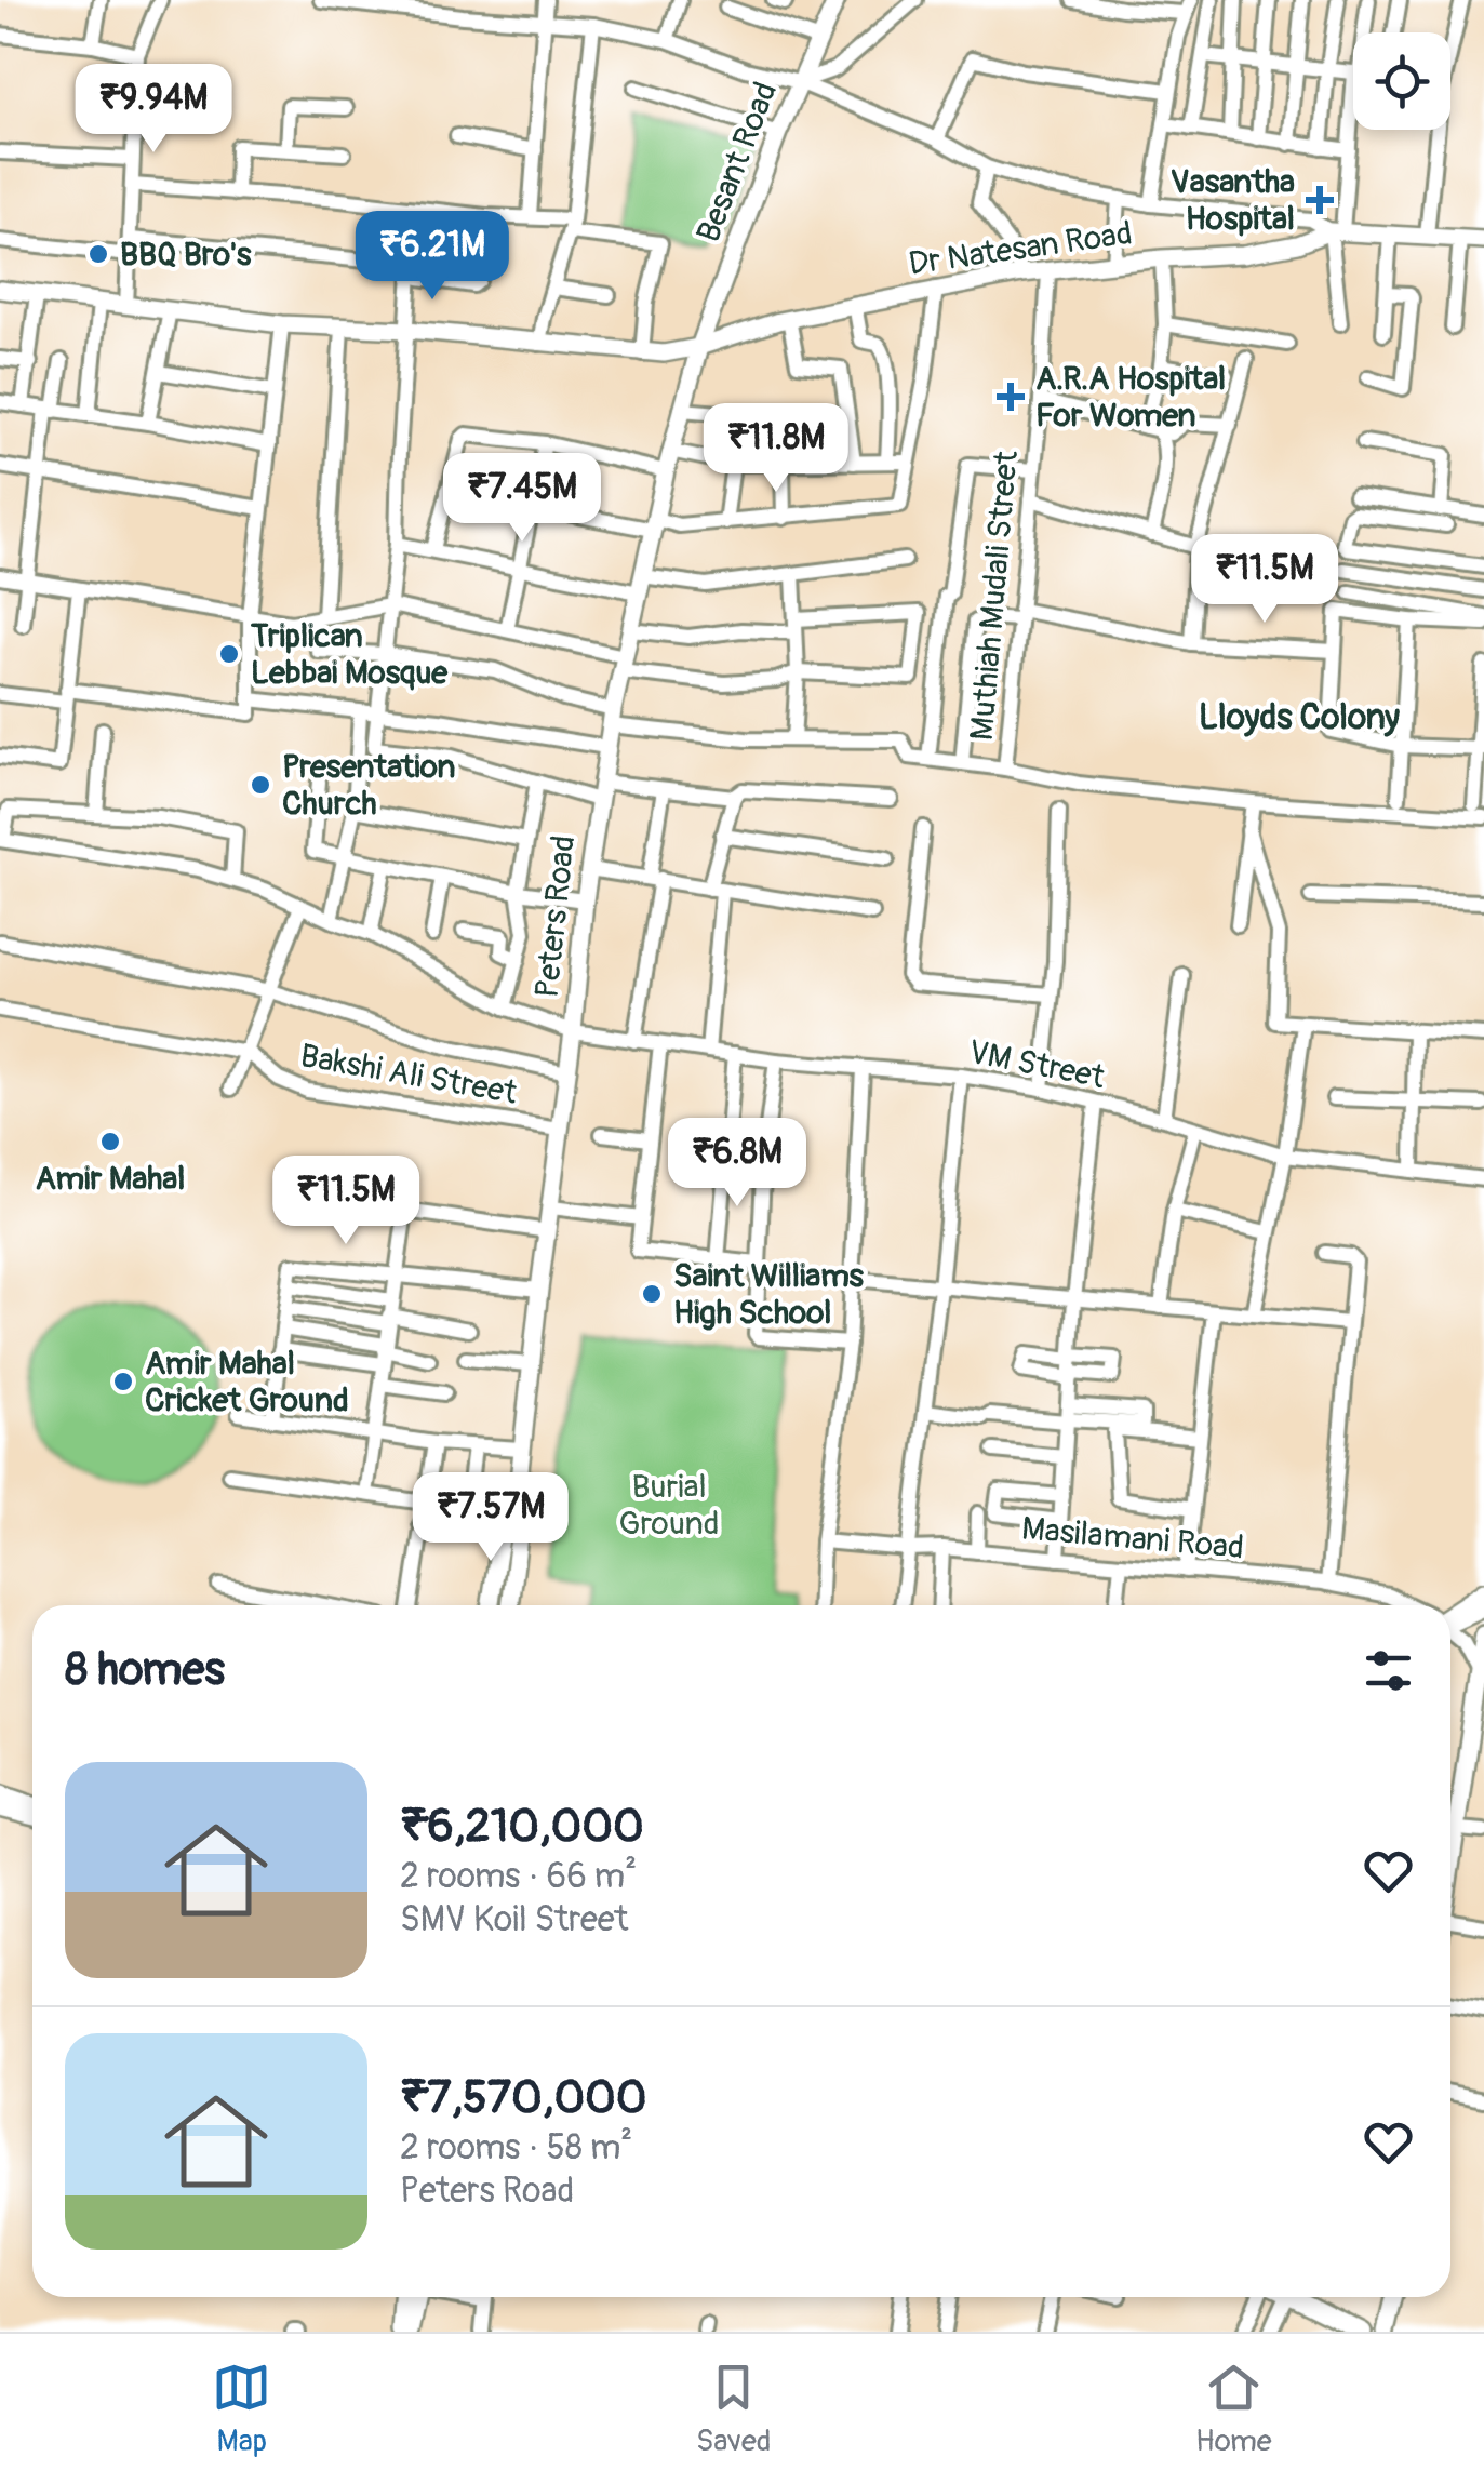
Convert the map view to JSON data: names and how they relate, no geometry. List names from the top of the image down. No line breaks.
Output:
{"streets":{"main road":["Besant Road","Dr Natesan Road","Peters Road"],"street":["Muthiah Mudali Street","VM Street","Bakshi Ali Street","Masilamani Road"]},"crossings":[["Besant Road","Dr Natesan Road"],["Besant Road","Peters Road"],["Dr Natesan Road","Muthiah Mudali Street"],["Dr Natesan Road","Peters Road"],["Peters Road","VM Street"],["Peters Road","Bakshi Ali Street"]],"districts":["Lloyds Colony"],"parks":["Burial Ground"],"places":{"health":["Vasantha Hospital","A.R.A Hospital For Women"],"other":["BBQ Bro's","Triplican Lebbai Mosque","Presentation Church","Amir Mahal","Saint Williams High School","Amir Mahal Cricket Ground"]},"page":{"price":["₹9.94M","₹6.21M","₹11.8M","₹7.45M","₹11.5M","₹6.8M","₹11.5M","₹7.57M"],"heading":"8 homes","list":[{"name":"₹6,210,000","note":"2 rooms · 66 m² · SMV Koil Street"},{"name":"₹7,570,000","note":"2 rooms · 58 m² · Peters Road"}],"tabs":["Map","Saved","Home"]}}
